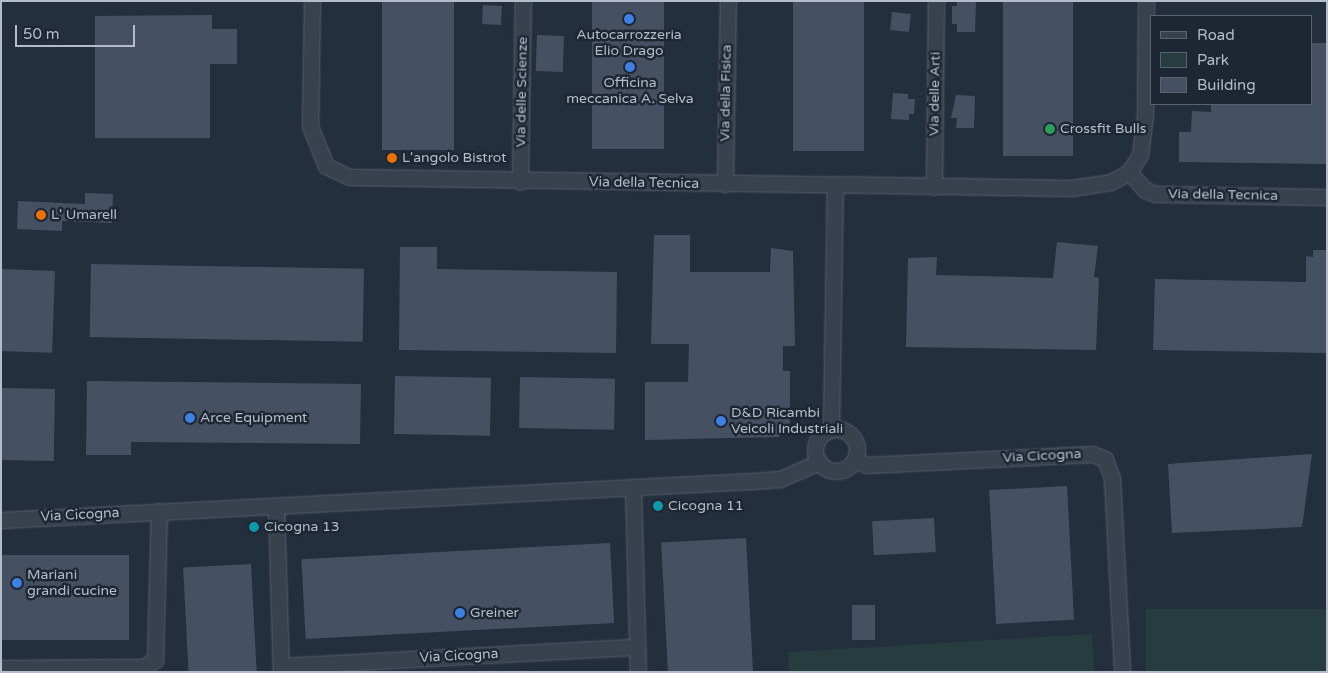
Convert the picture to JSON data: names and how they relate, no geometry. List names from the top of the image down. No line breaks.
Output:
{"streets":{"street":["Via delle Scienze","Via della Fisica","Via delle Arti","Via della Tecnica","Via Cicogna"]},"crossings":[["Via delle Scienze","Via della Tecnica"],["Via della Fisica","Via della Tecnica"],["Via delle Arti","Via della Tecnica"]],"places":["Autocarrozzeria Elio Drago","Officina meccanica A. Selva","Crossfit Bulls","L'angolo Bistrot","L' Umarell","Arce Equipment","D&D Ricambi Veicoli Industriali","Cicogna 11","Cicogna 13","Mariani grandi cucine","Greiner"],"legend":["Road","Park","Building"],"scale_bar":"50 m"}
